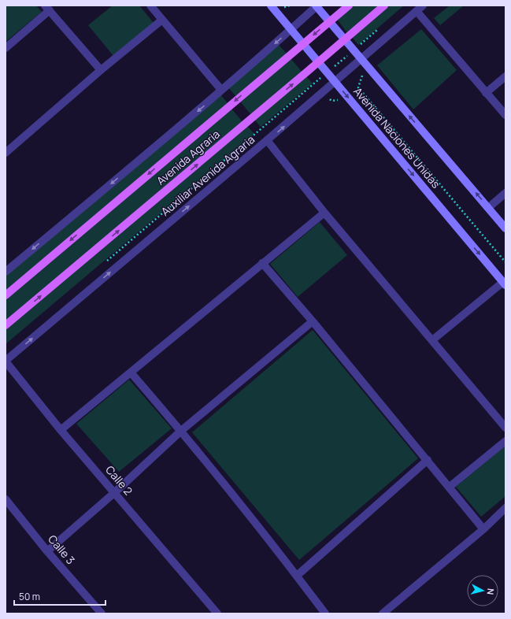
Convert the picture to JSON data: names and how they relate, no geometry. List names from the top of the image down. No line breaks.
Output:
{"streets":{"main road":["Avenida Naciones Unidas","Avenida Agraria"],"street":["Auxiliar Avenida Agraria","Calle 2","Calle 3"]},"crossings":[["Avenida Naciones Unidas","Avenida Agraria"],["Avenida Naciones Unidas","Auxiliar Avenida Agraria"],["Auxiliar Avenida Agraria","Calle 2"]],"scale_bar":"50 m","north":"right"}
